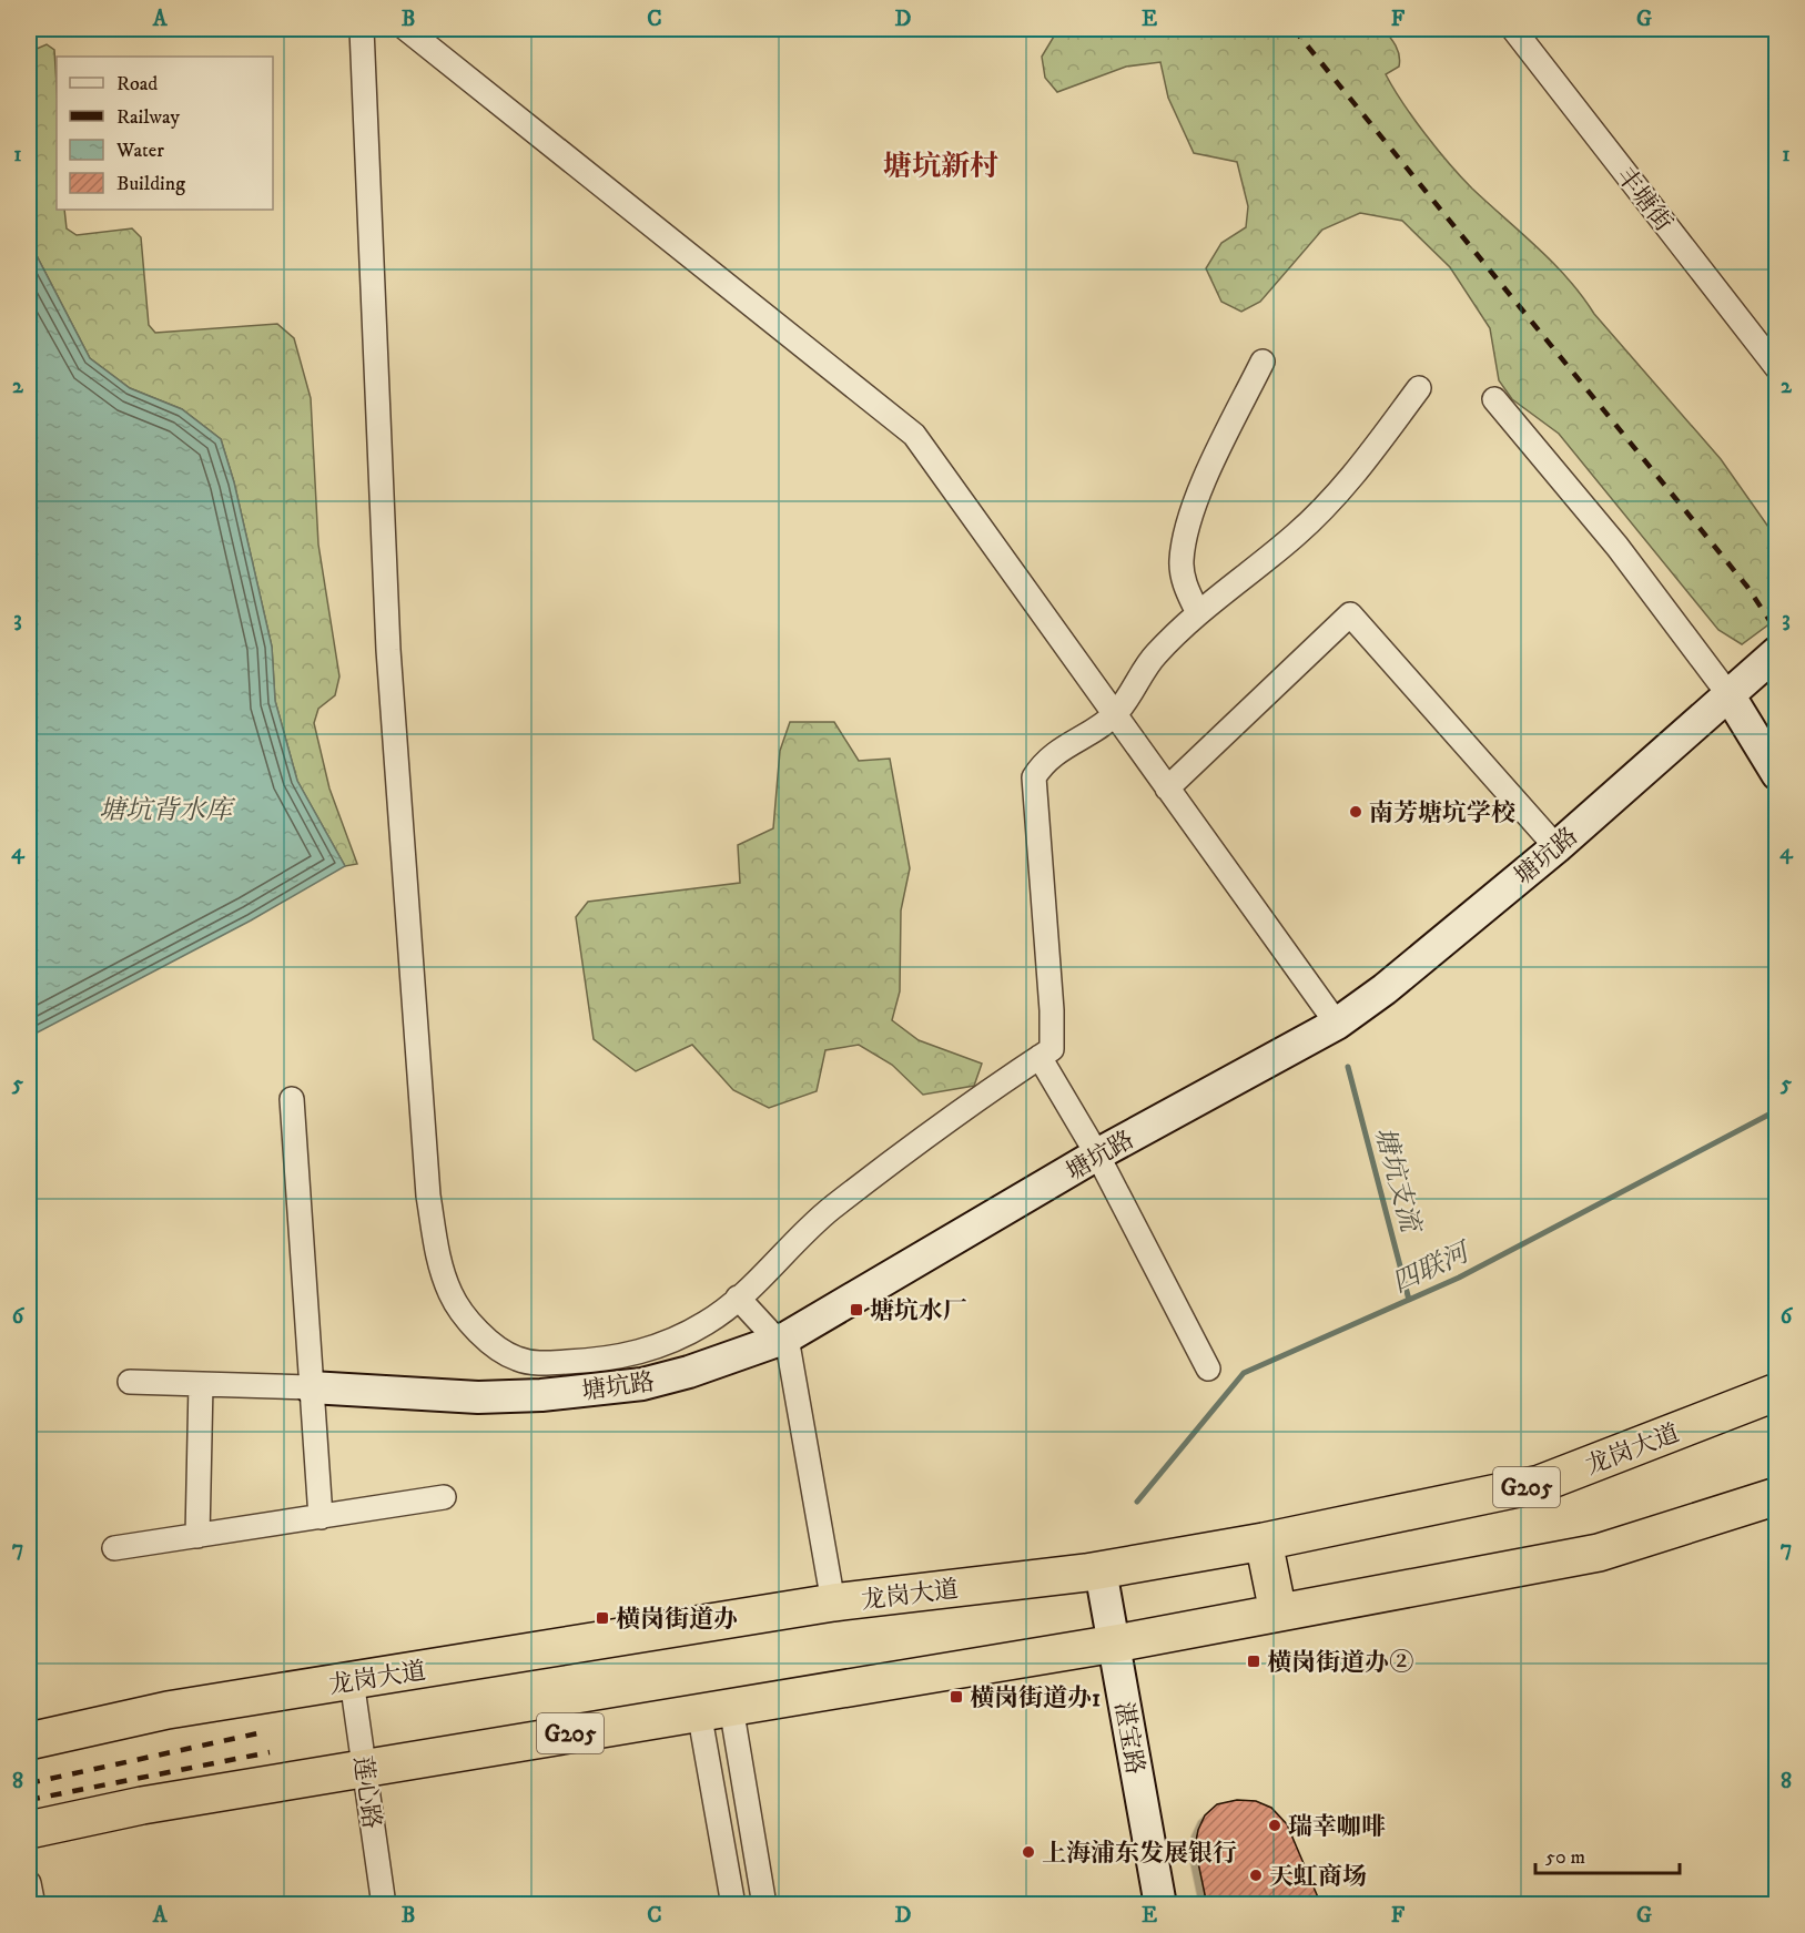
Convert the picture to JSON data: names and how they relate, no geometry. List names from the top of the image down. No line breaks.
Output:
{"streets":{"highway":["龙岗大道","G205"],"street":["丰塘街","塘坑路","湛宝路","莲心路"]},"crossings":[["龙岗大道","湛宝路"],["龙岗大道","莲心路"],["G205","湛宝路"],["G205","莲心路"]],"districts":["塘坑新村"],"water":["塘坑背水库","塘坑支流","四联河"],"places":{"other":["南芳塘坑学校","瑞幸咖啡","上海浦东发展银行","天虹商场"],"transit":["塘坑水厂","横岗街道办","横岗街道办②","横岗街道办1"]},"legend":["Road","Railway","Water","Building"],"scale_bar":"50 m","grid":{"columns":["A","B","C","D","E","F","G"],"rows":["1","2","3","4","5","6","7","8"]}}
